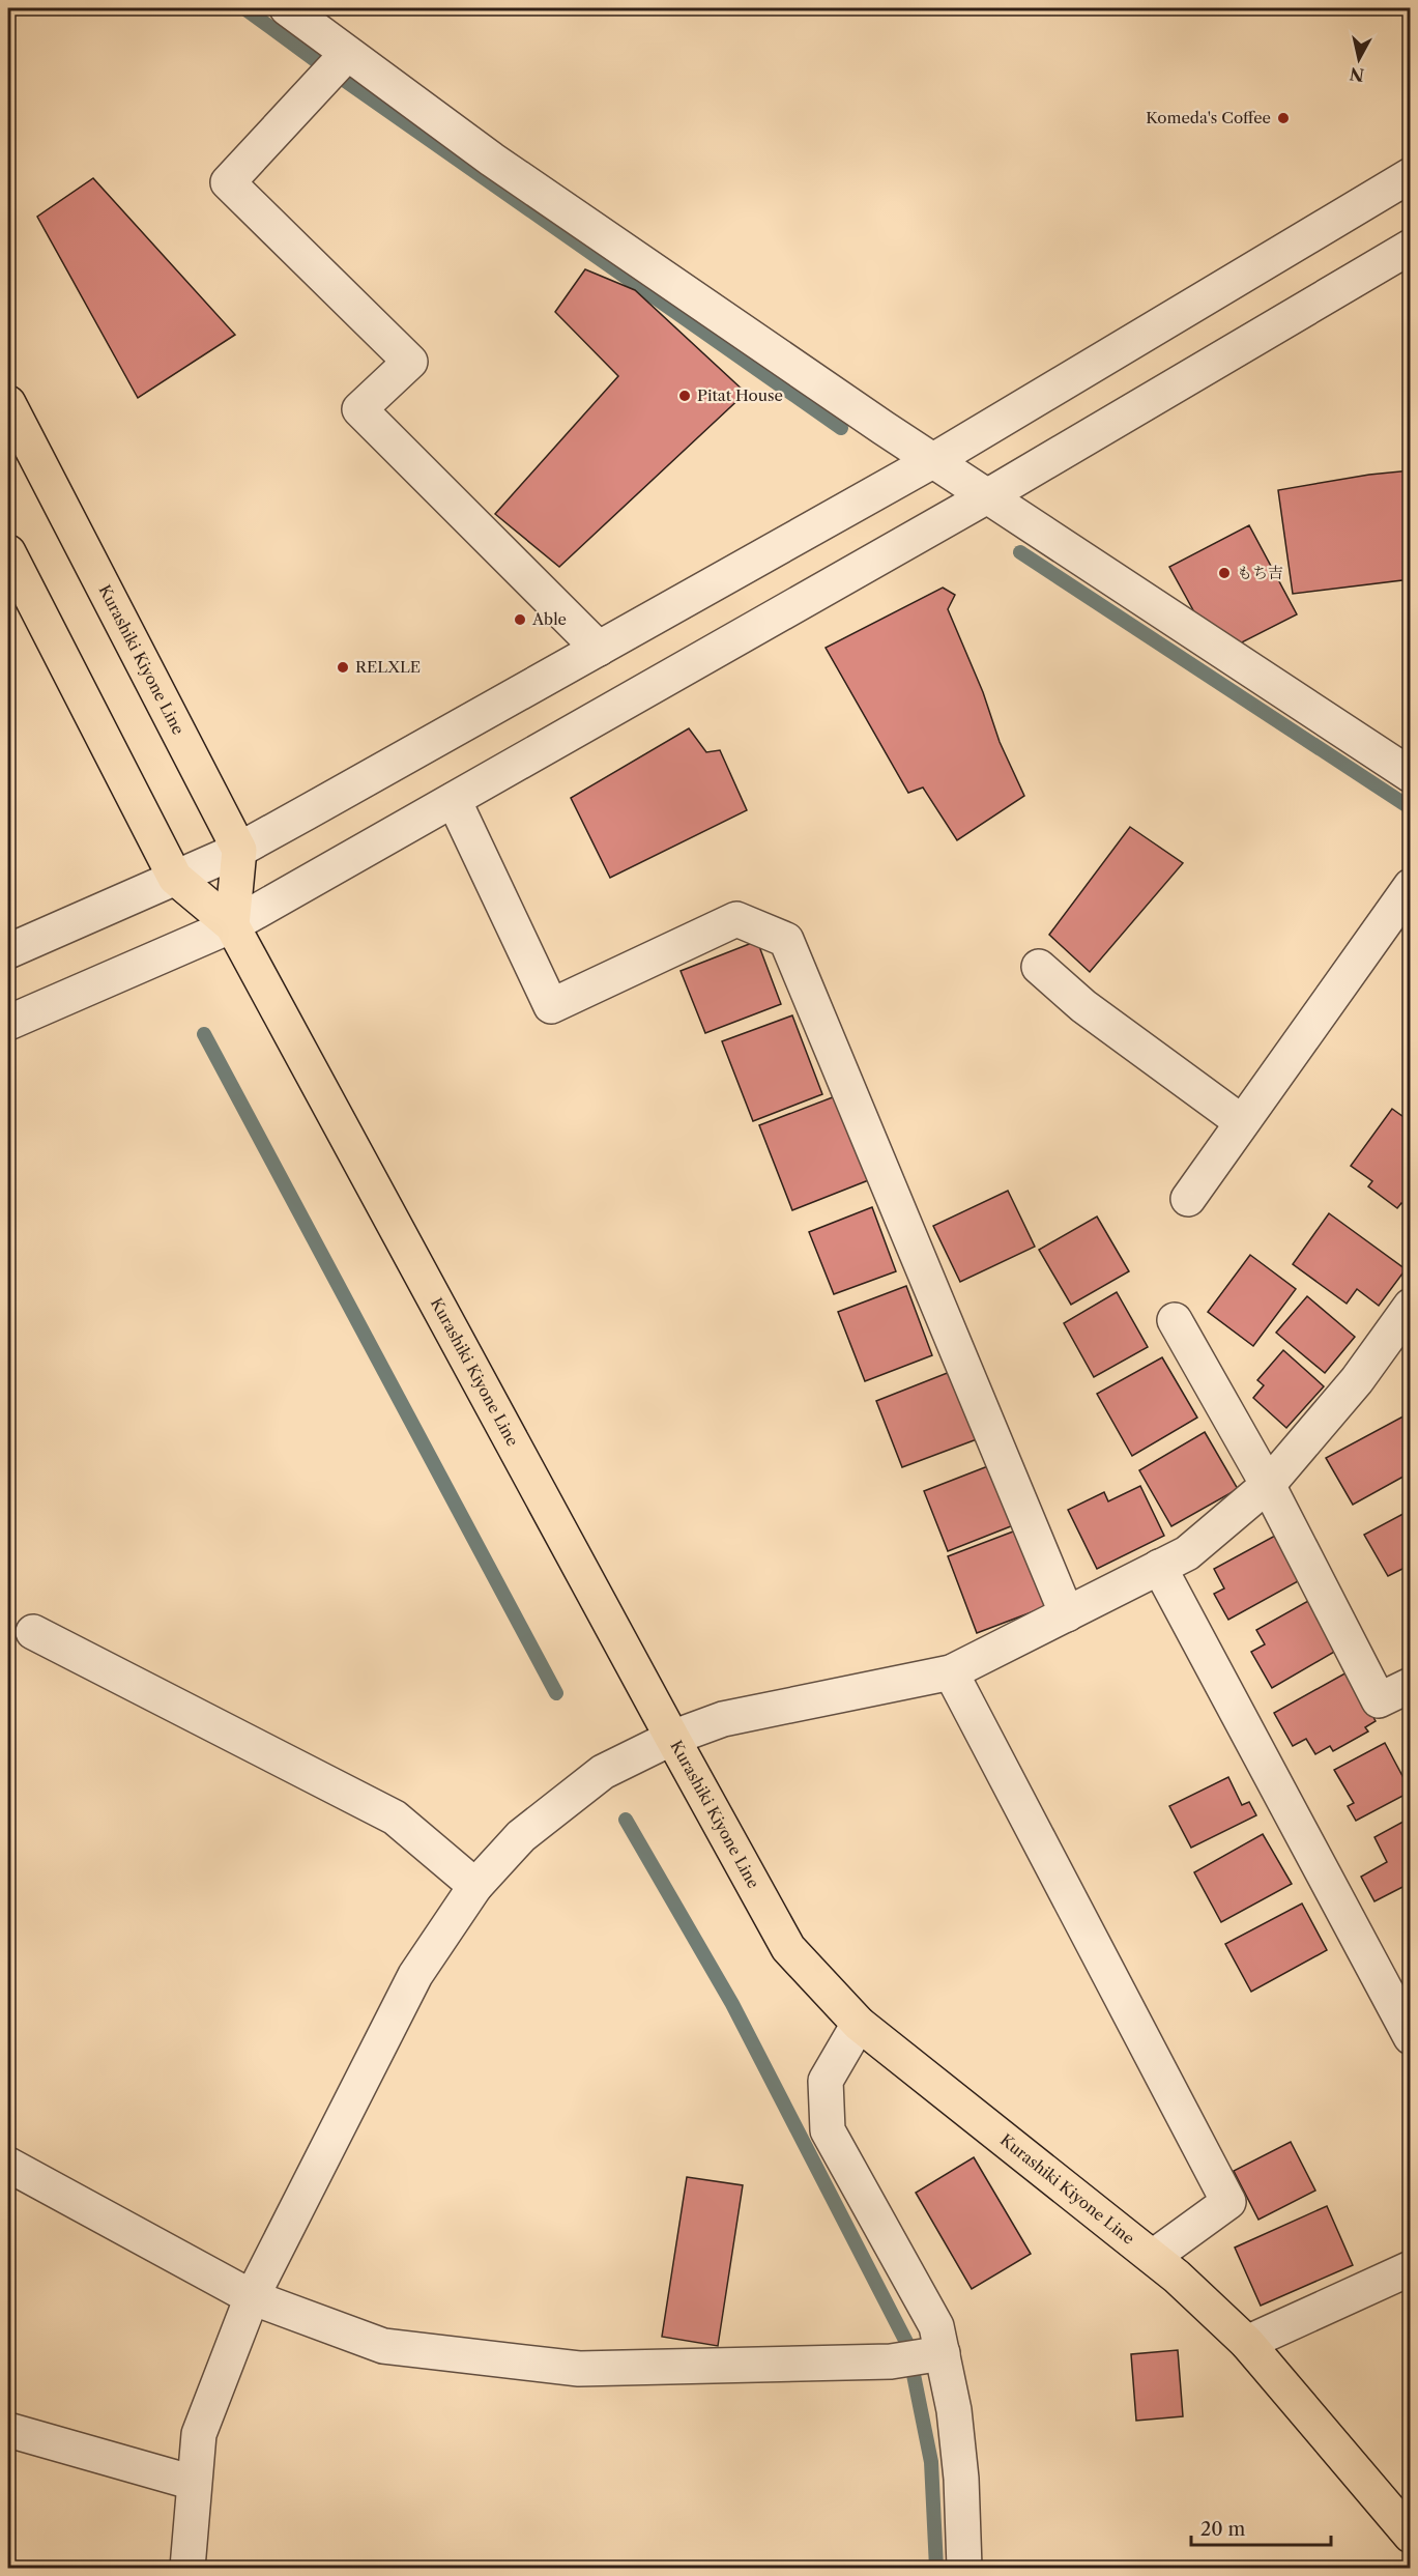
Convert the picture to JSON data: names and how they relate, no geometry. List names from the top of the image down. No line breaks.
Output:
{"streets":{"main road":["Kurashiki Kiyone Line"]},"places":["Komeda's Coffee","Pitat House","もち吉","Able","RELXLE"],"scale_bar":"20 m","north":"bottom"}
